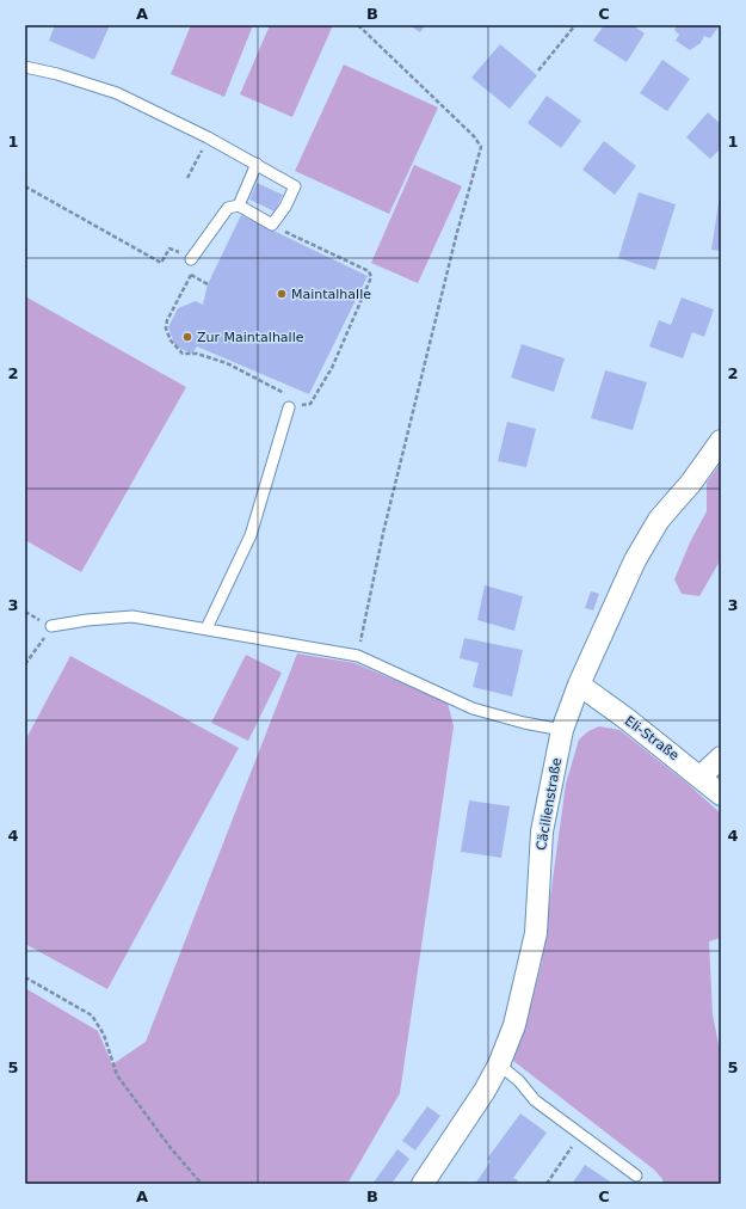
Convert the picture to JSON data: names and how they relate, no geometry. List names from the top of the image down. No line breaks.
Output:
{"streets":{"street":["Eli-Straße","Cäcilienstraße"]},"crossings":[["Eli-Straße","Cäcilienstraße"]],"places":["Maintalhalle","Zur Maintalhalle"],"grid":{"columns":["A","B","C"],"rows":["1","2","3","4","5"]}}
